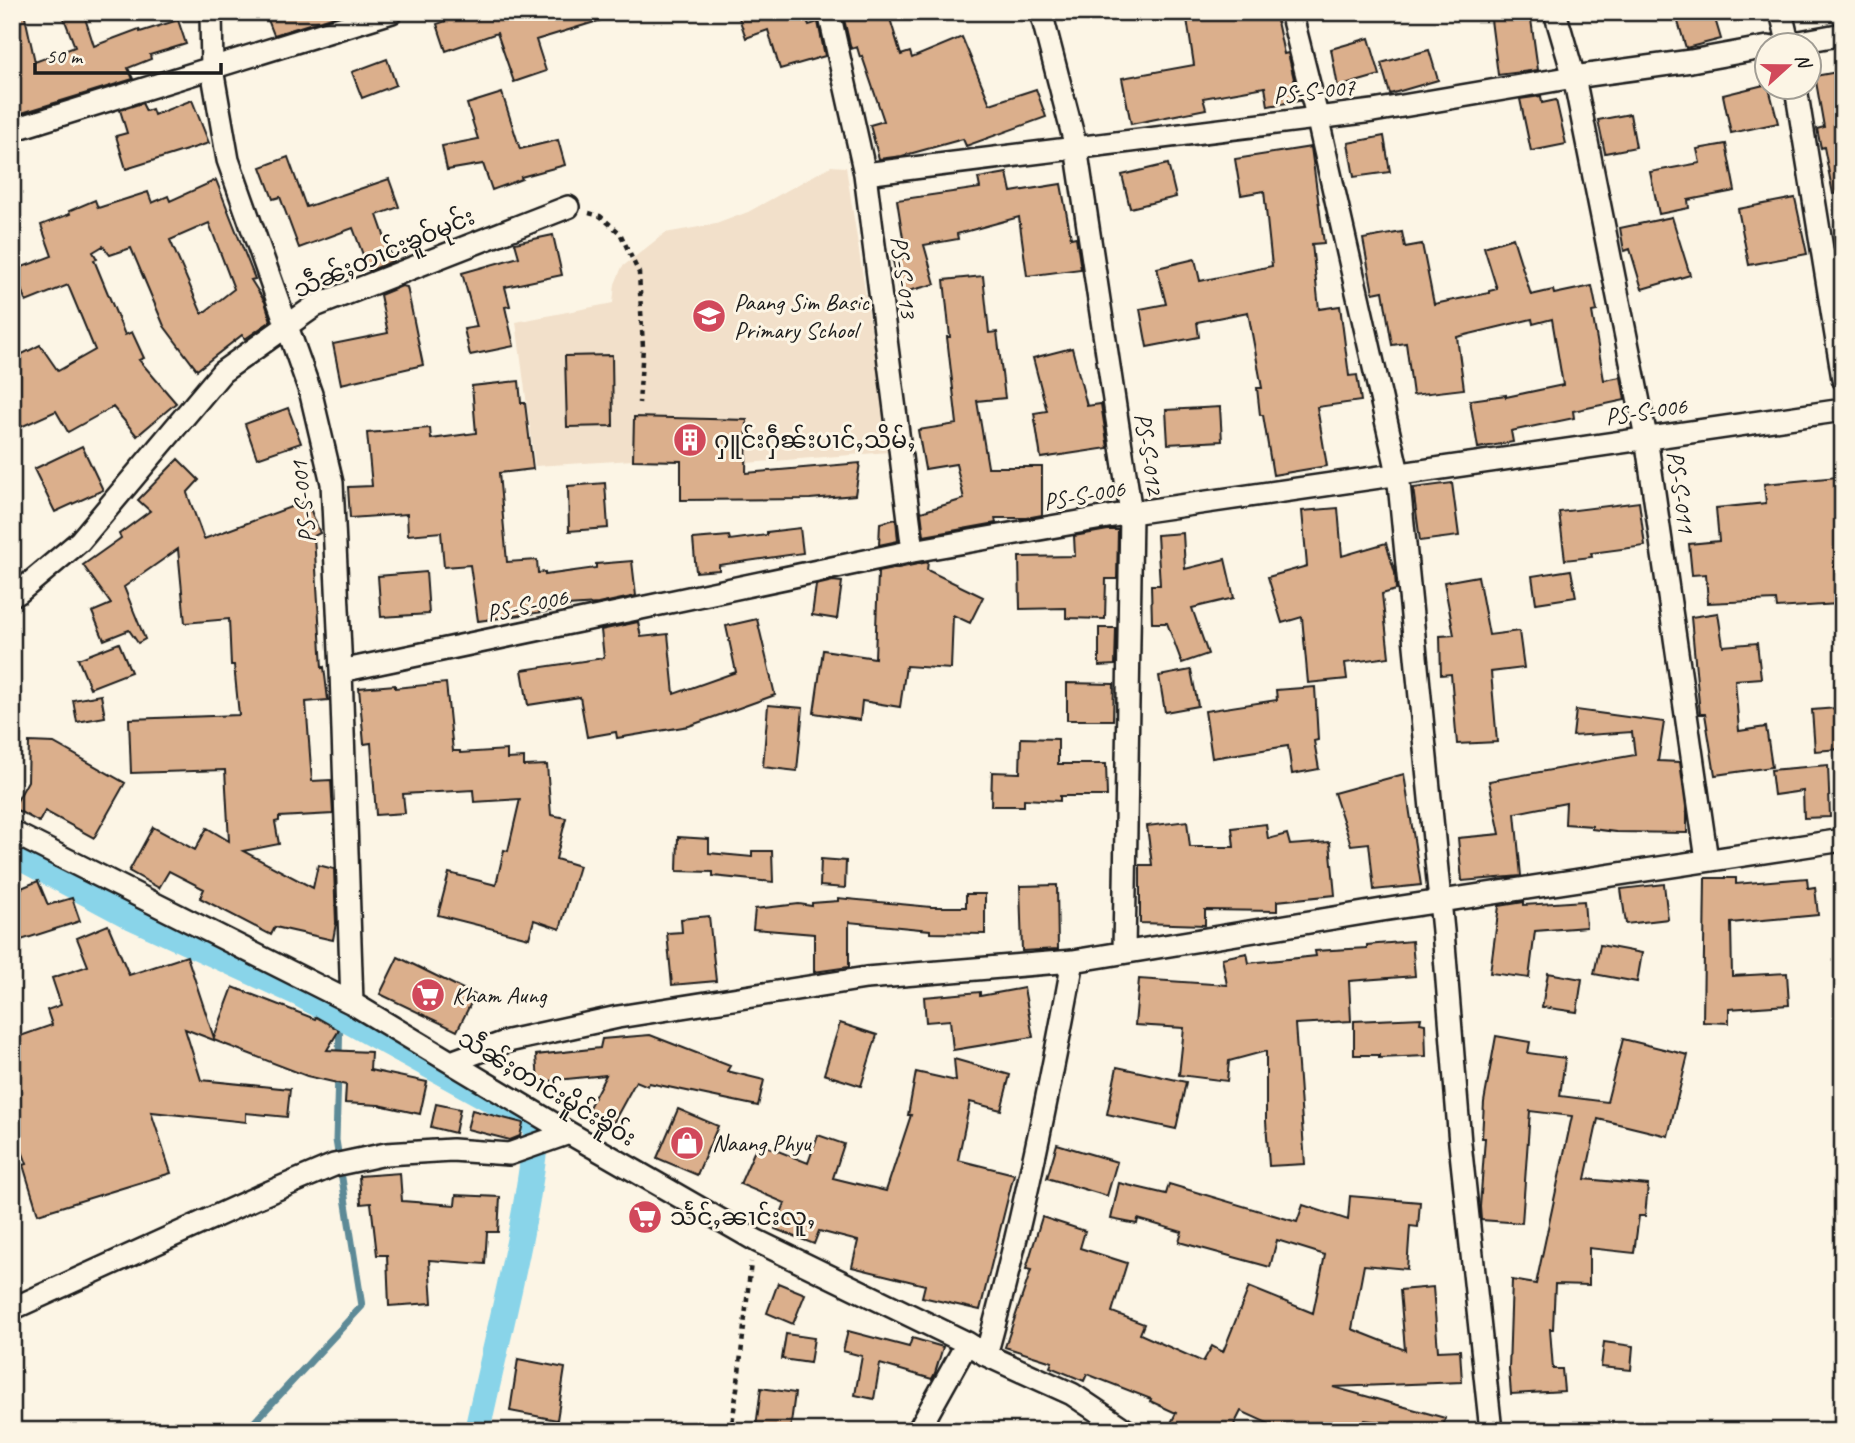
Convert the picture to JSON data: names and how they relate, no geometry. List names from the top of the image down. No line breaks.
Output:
{"streets":{"street":["PS-S-007","သဵၼ်ႈတၢင်းၶူဝ်မုင်း","PS-S-013","PS-S-006","PS-S-012","PS-S-011","PS-S-001","သဵၼ်ႈတၢင်းမိူင်းၶိူဝ်း"]},"crossings":[["PS-S-007","PS-S-013"],["PS-S-007","PS-S-012"],["PS-S-007","PS-S-011"],["သဵၼ်ႈတၢင်းၶူဝ်မုင်း","PS-S-001"],["PS-S-013","PS-S-006"],["PS-S-006","PS-S-012"],["PS-S-006","PS-S-011"],["PS-S-006","PS-S-001"],["PS-S-001","သဵၼ်ႈတၢင်းမိူင်းၶိူဝ်း"]],"places":{"school or university":["Paang Sim Basic Primary School"],"building":["ႁူင်းႁဵꧣ်းပၢင်ႇသိမ်ႇ"],"supermarket":["Kham Aung","သႅင်ႇၼၢင်းလူႇ"],"shop":["Naang Phyu"]},"scale_bar":"50 m","north":"right"}
